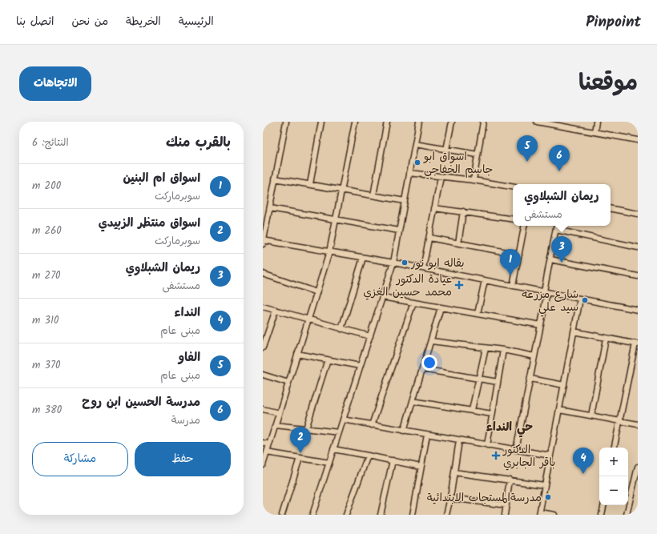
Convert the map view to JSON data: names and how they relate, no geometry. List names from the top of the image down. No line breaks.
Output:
{"districts":["حي النداء"],"places":{"other":["اسواق ابو جاسم الخفاجي","بقاله ابو نور","شارع مزرعه سيد علي","مدرسةالمستجاب الابتدائية"],"health":["عيادة الدكتور محمد حسين الغزي","الدكتور باقر الجابري"]},"page":{"header":"Pinpoint","nav":["الرئيسية","الخريطة","من نحن","اتصل بنا"],"title":"موقعنا","buttons":["الاتجاهات",["حفظ","مشاركة"]],"heading":["بالقرب منك","النتائج: 6"],"pins":["5","6","3","1","2","4"],"list":[{"mark":"1","name":"اسواق ام البنين","note":"سوبرماركت","value":"200 m"},{"mark":"2","name":"اسواق منتظر الزبيدي","note":"سوبرماركت","value":"260 m"},{"mark":"3","name":"ريمان الشبلاوي","note":"مستشفى","value":"270 m"},{"mark":"4","name":"النداء","note":"مبنى عام","value":"310 m"},{"mark":"5","name":"الفاو","note":"مبنى عام","value":"370 m"},{"mark":"6","name":"مدرسة الحسين ابن روح","note":"مدرسة","value":"380 m"}],"popup":["ريمان الشبلاوي","مستشفى"],"map_buttons":["+","−"]}}
